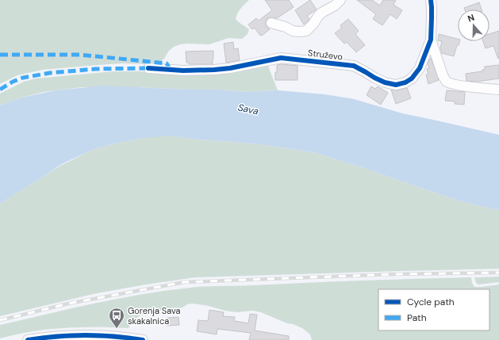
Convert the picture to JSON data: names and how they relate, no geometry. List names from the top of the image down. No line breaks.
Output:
{"streets":{"street":["Struževo"]},"water":["Sava"],"places":{"bus stop":["Gorenja Sava skakalnica"]},"legend":["Cycle path","Path"],"north":"top"}
